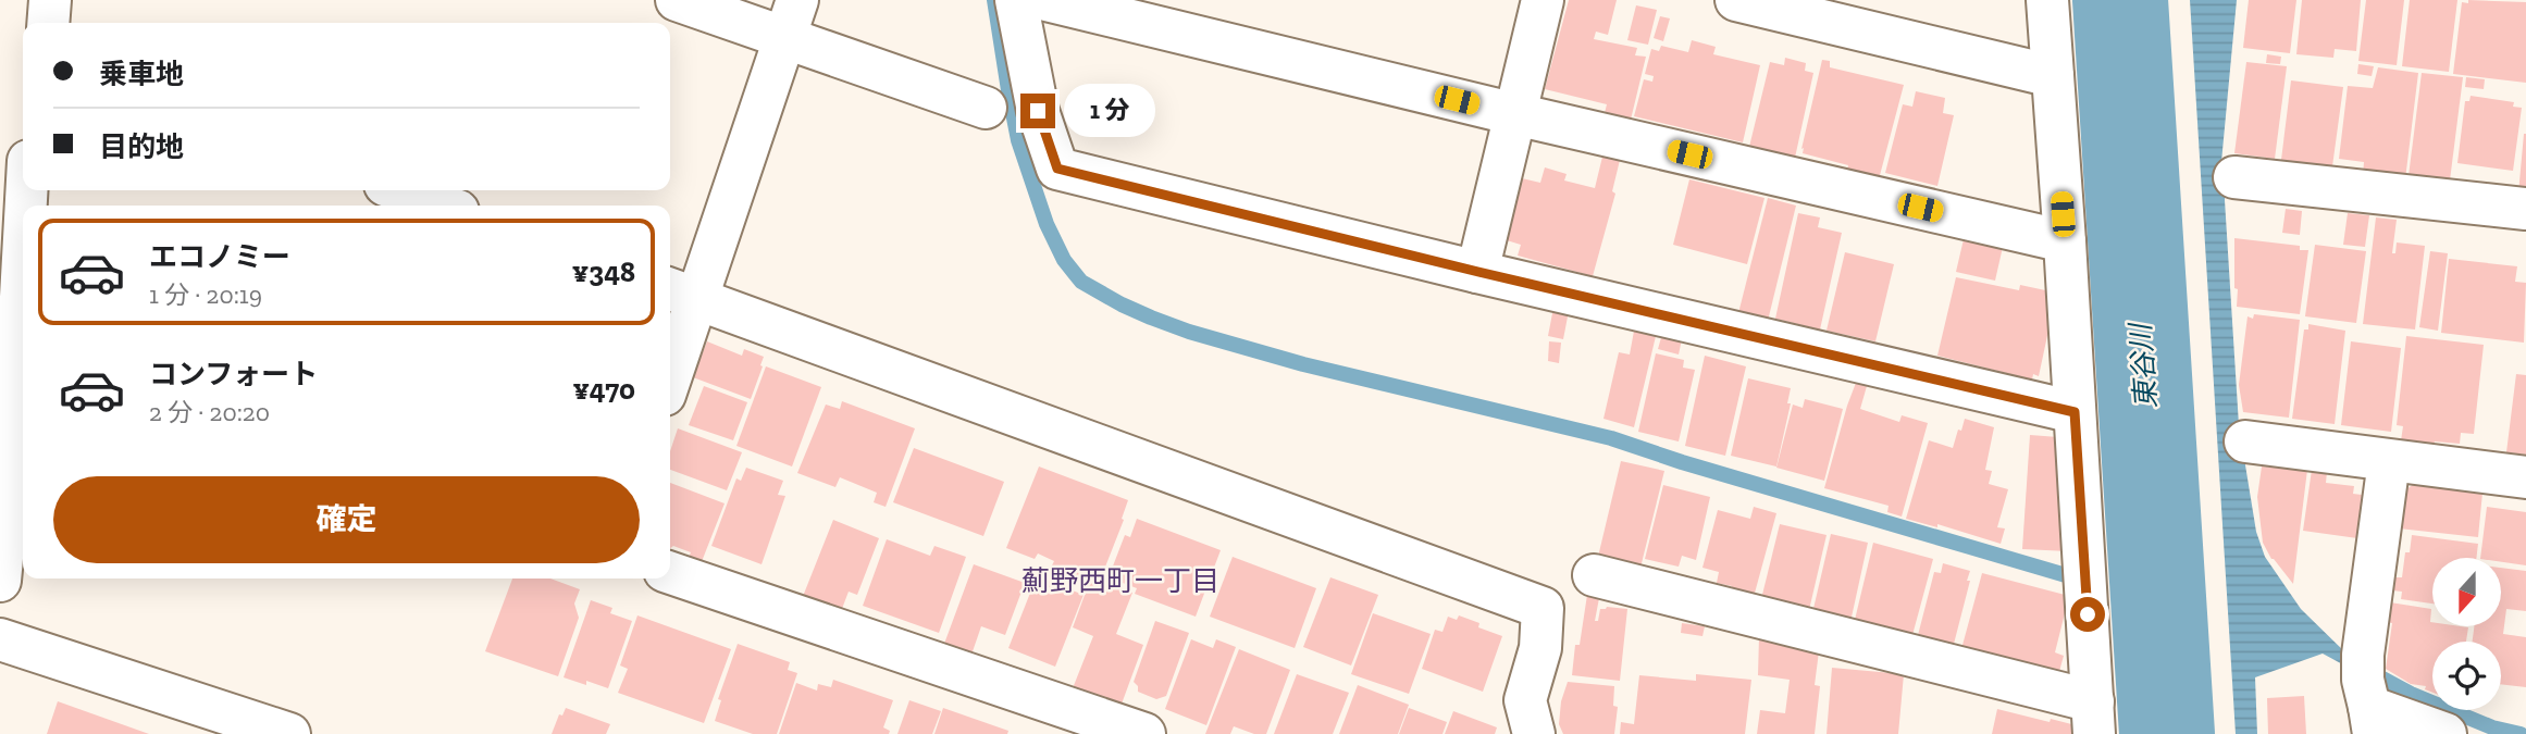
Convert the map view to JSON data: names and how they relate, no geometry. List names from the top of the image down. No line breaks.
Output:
{"districts":["薊野西町一丁目"],"water":["東谷川"],"north":"bottom","page":{"banner":["乗車地","目的地"],"bubble":"1 分","list":[{"name":"エコノミー","note":"1 分 · 20:19","value":"¥348"},{"name":"コンフォート","note":"2 分 · 20:20","value":"¥470"}],"buttons":"確定"}}
